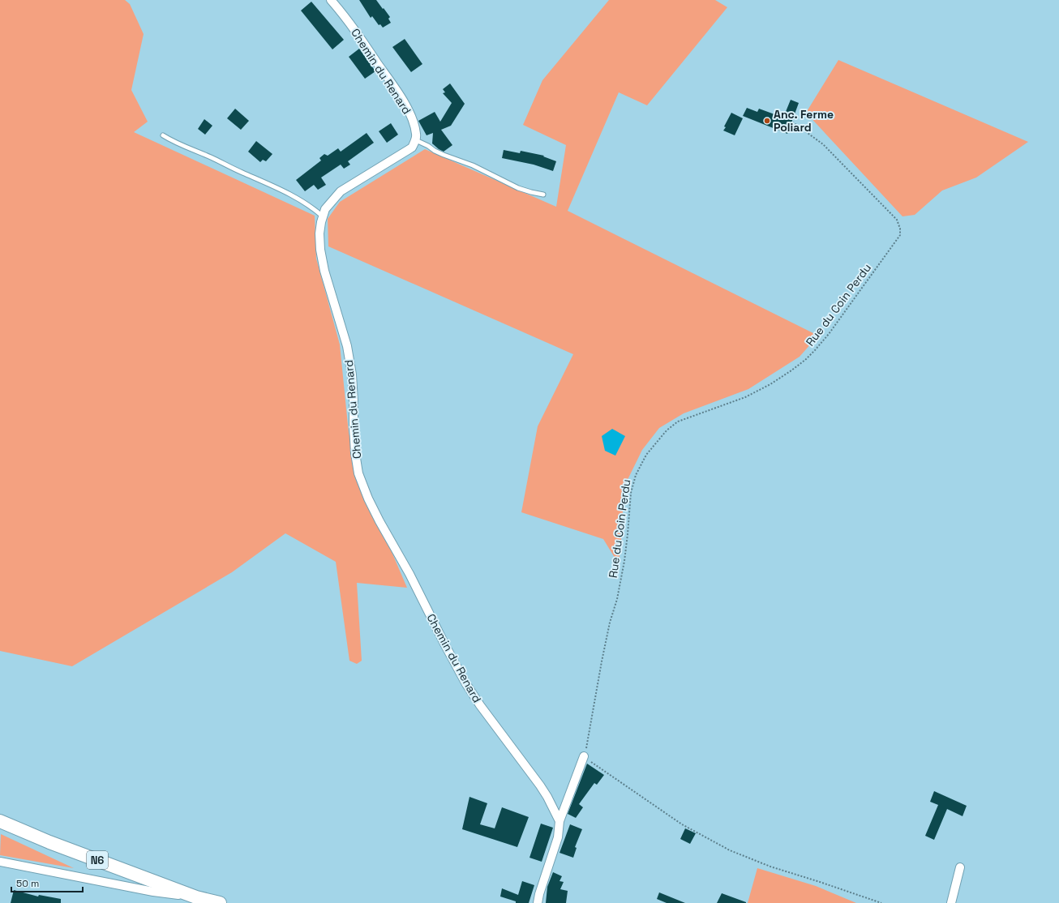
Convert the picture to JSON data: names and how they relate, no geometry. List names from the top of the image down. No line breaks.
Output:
{"streets":{"main road":["N6"],"street":["Chemin du Renard"],"path":["Rue du Coin Perdu"]},"places":["Anc. Ferme Poliard"],"scale_bar":"50 m"}
